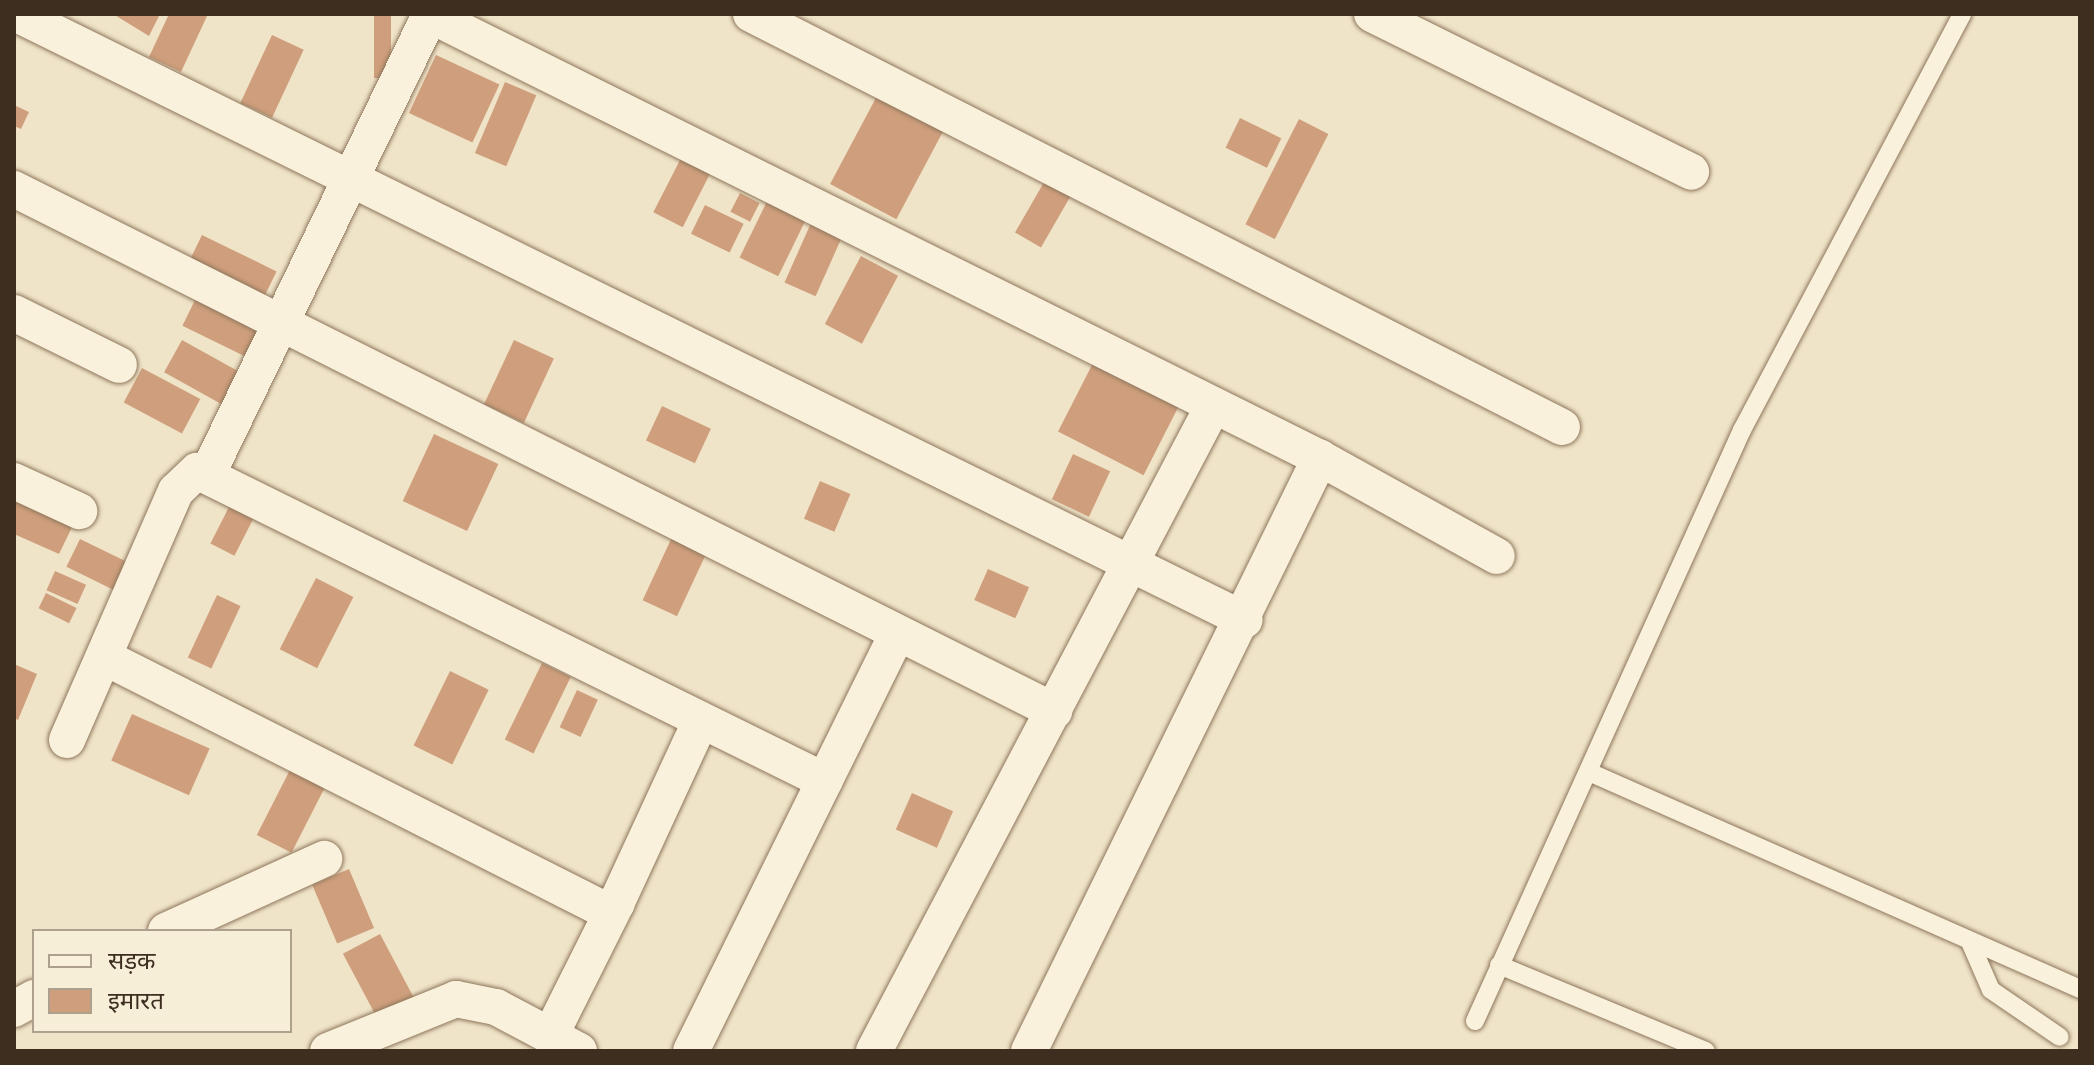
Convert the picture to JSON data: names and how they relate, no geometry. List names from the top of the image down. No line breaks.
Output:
{"legend":["सड़क","इमारत"]}
